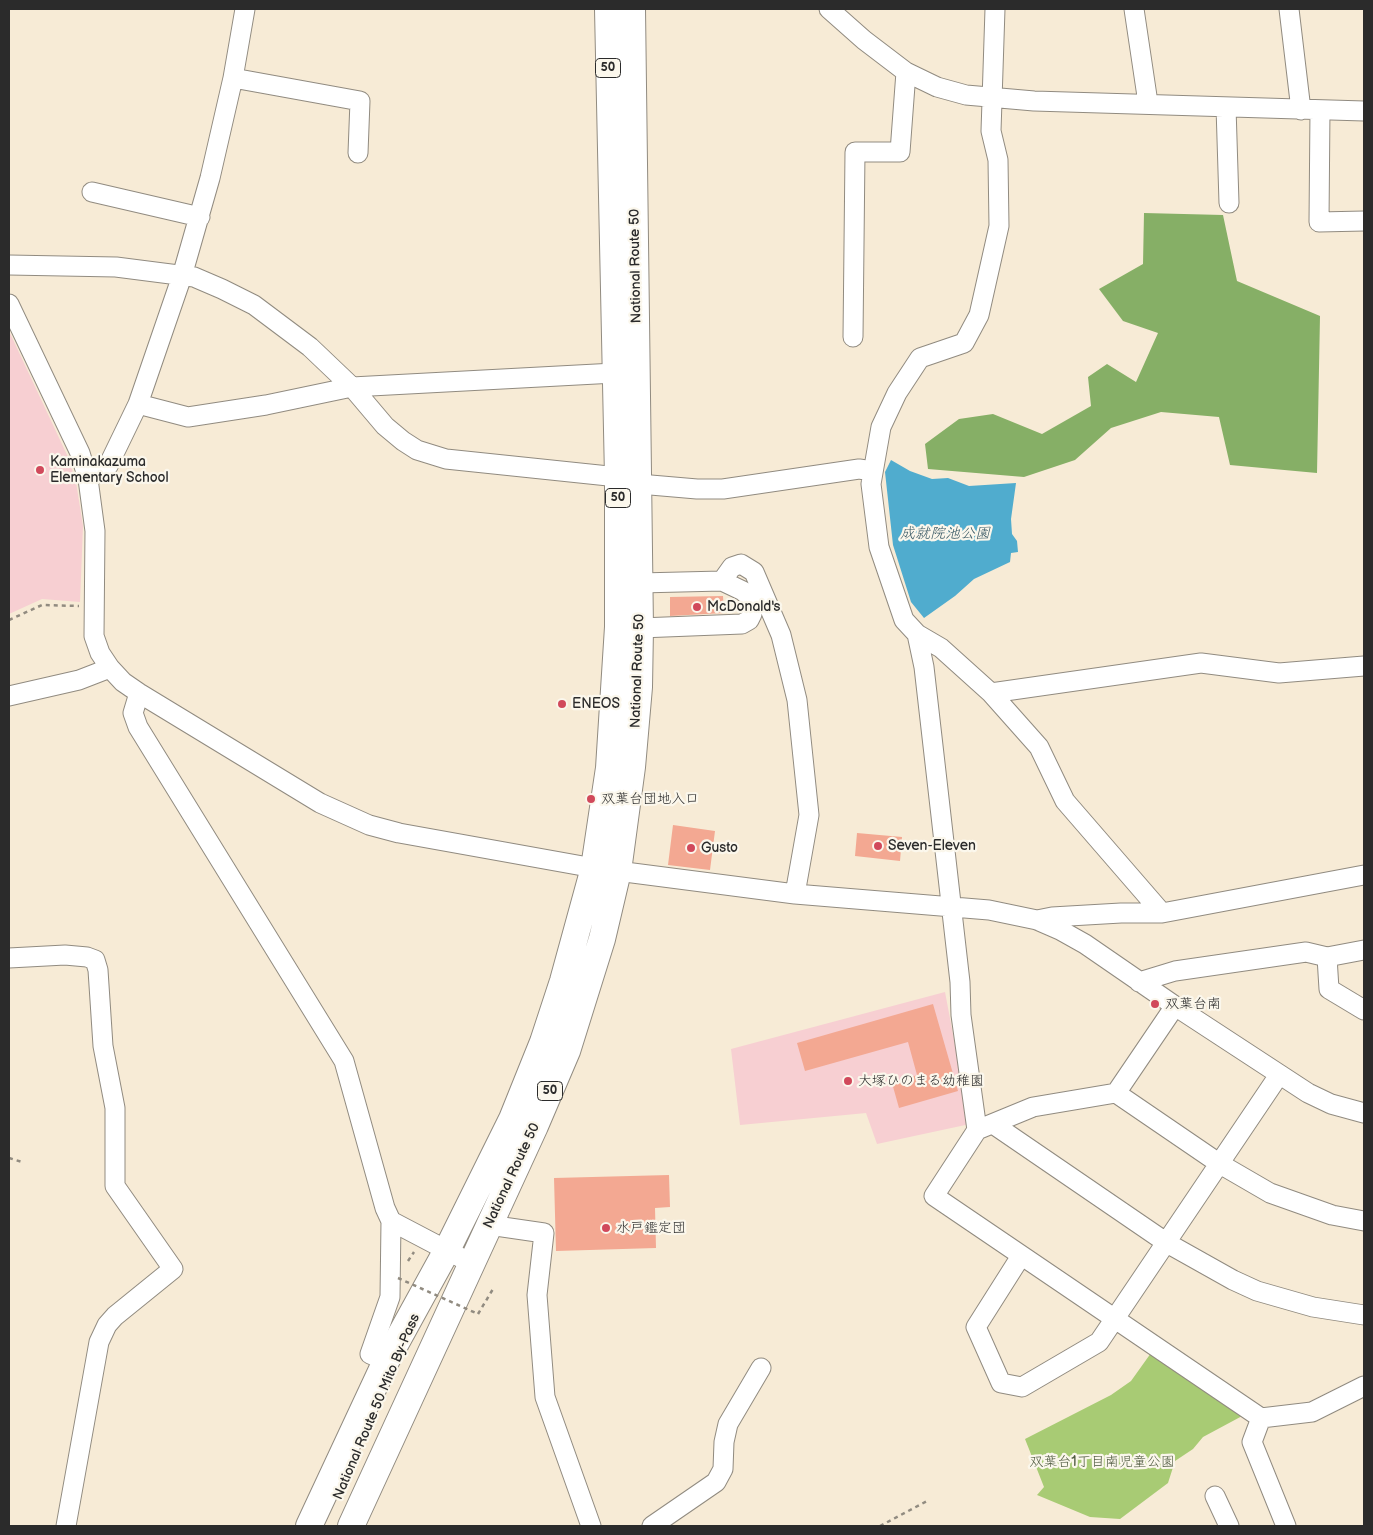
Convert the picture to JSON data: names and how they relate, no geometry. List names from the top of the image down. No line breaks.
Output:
{"streets":{"highway":["50","National Route 50","National Route 50 Mito By-Pass"]},"crossings":[["National Route 50","National Route 50 Mito By-Pass"]],"water":["成就院池公園"],"parks":["双葉台1丁目南児童公園"],"places":["Kaminakazuma Elementary School","McDonald's","ENEOS","双葉台団地入口","Seven-Eleven","Gusto","双葉台南","大塚ひのまる幼稚園","水戸鑑定団"]}
